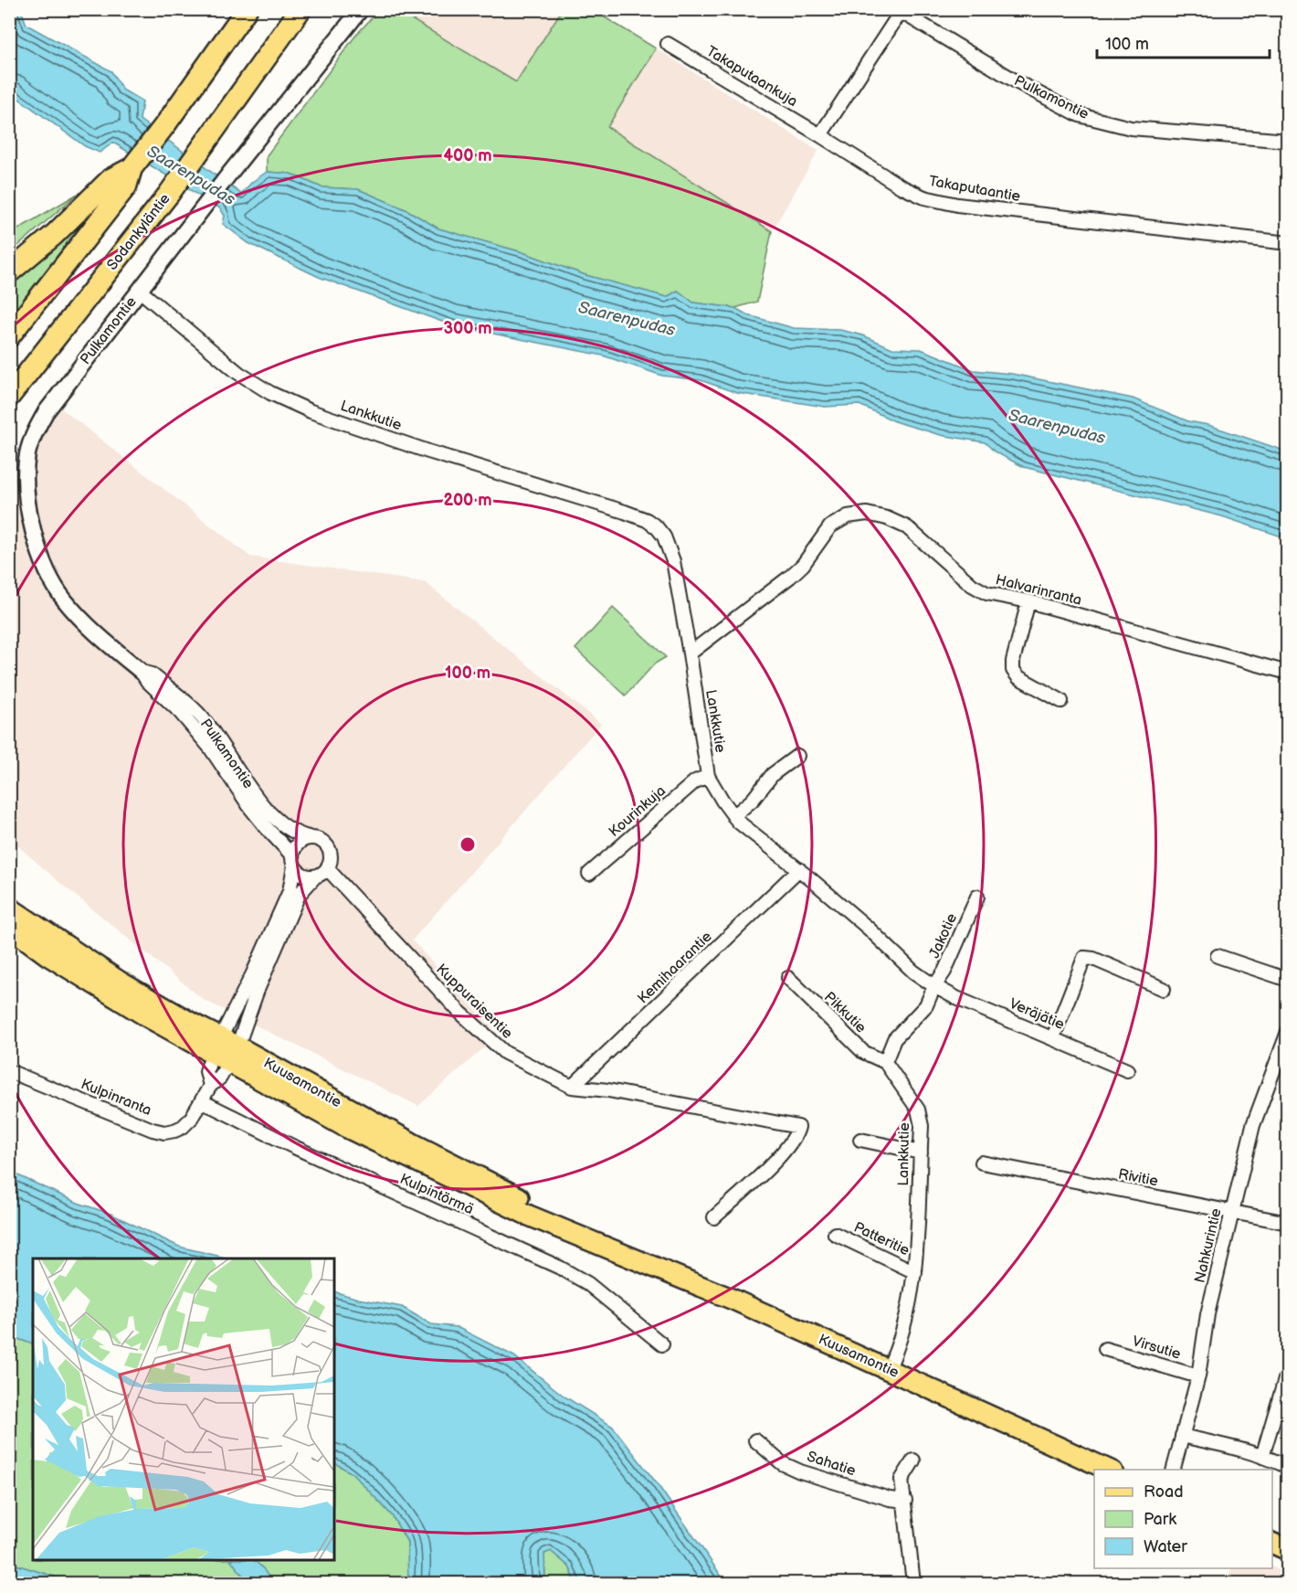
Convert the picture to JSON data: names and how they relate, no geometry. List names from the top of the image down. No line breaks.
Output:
{"streets":{"highway":["Sodankyläntie"],"main road":["Kuusamontie"],"street":["Takaputaankuja","Pulkamontie","Takaputaantie","Lankkutie","Halvarinranta","Kourinkuja","Jakotie","Kemihaarantie","Kuppuraisentie","Pikkutie","Veräjätie","Kulpinranta","Rivitie","Kulpintörmä","Patteritie","Nahkurintie","Virsutie","Sahatie"]},"crossings":[["Takaputaankuja","Takaputaantie"],["Pulkamontie","Lankkutie"],["Pulkamontie","Kuppuraisentie"],["Lankkutie","Halvarinranta"],["Lankkutie","Kourinkuja"],["Lankkutie","Jakotie"],["Lankkutie","Kemihaarantie"],["Lankkutie","Pikkutie"],["Lankkutie","Veräjätie"],["Lankkutie","Kuusamontie"],["Lankkutie","Patteritie"],["Jakotie","Veräjätie"],["Kemihaarantie","Kuppuraisentie"],["Kulpinranta","Kulpintörmä"],["Rivitie","Nahkurintie"],["Nahkurintie","Virsutie"]],"water":["Saarenpudas"],"legend":["Road","Park","Water"],"scale_bar":"100 m","rings":["400 m","300 m","200 m","100 m"]}
